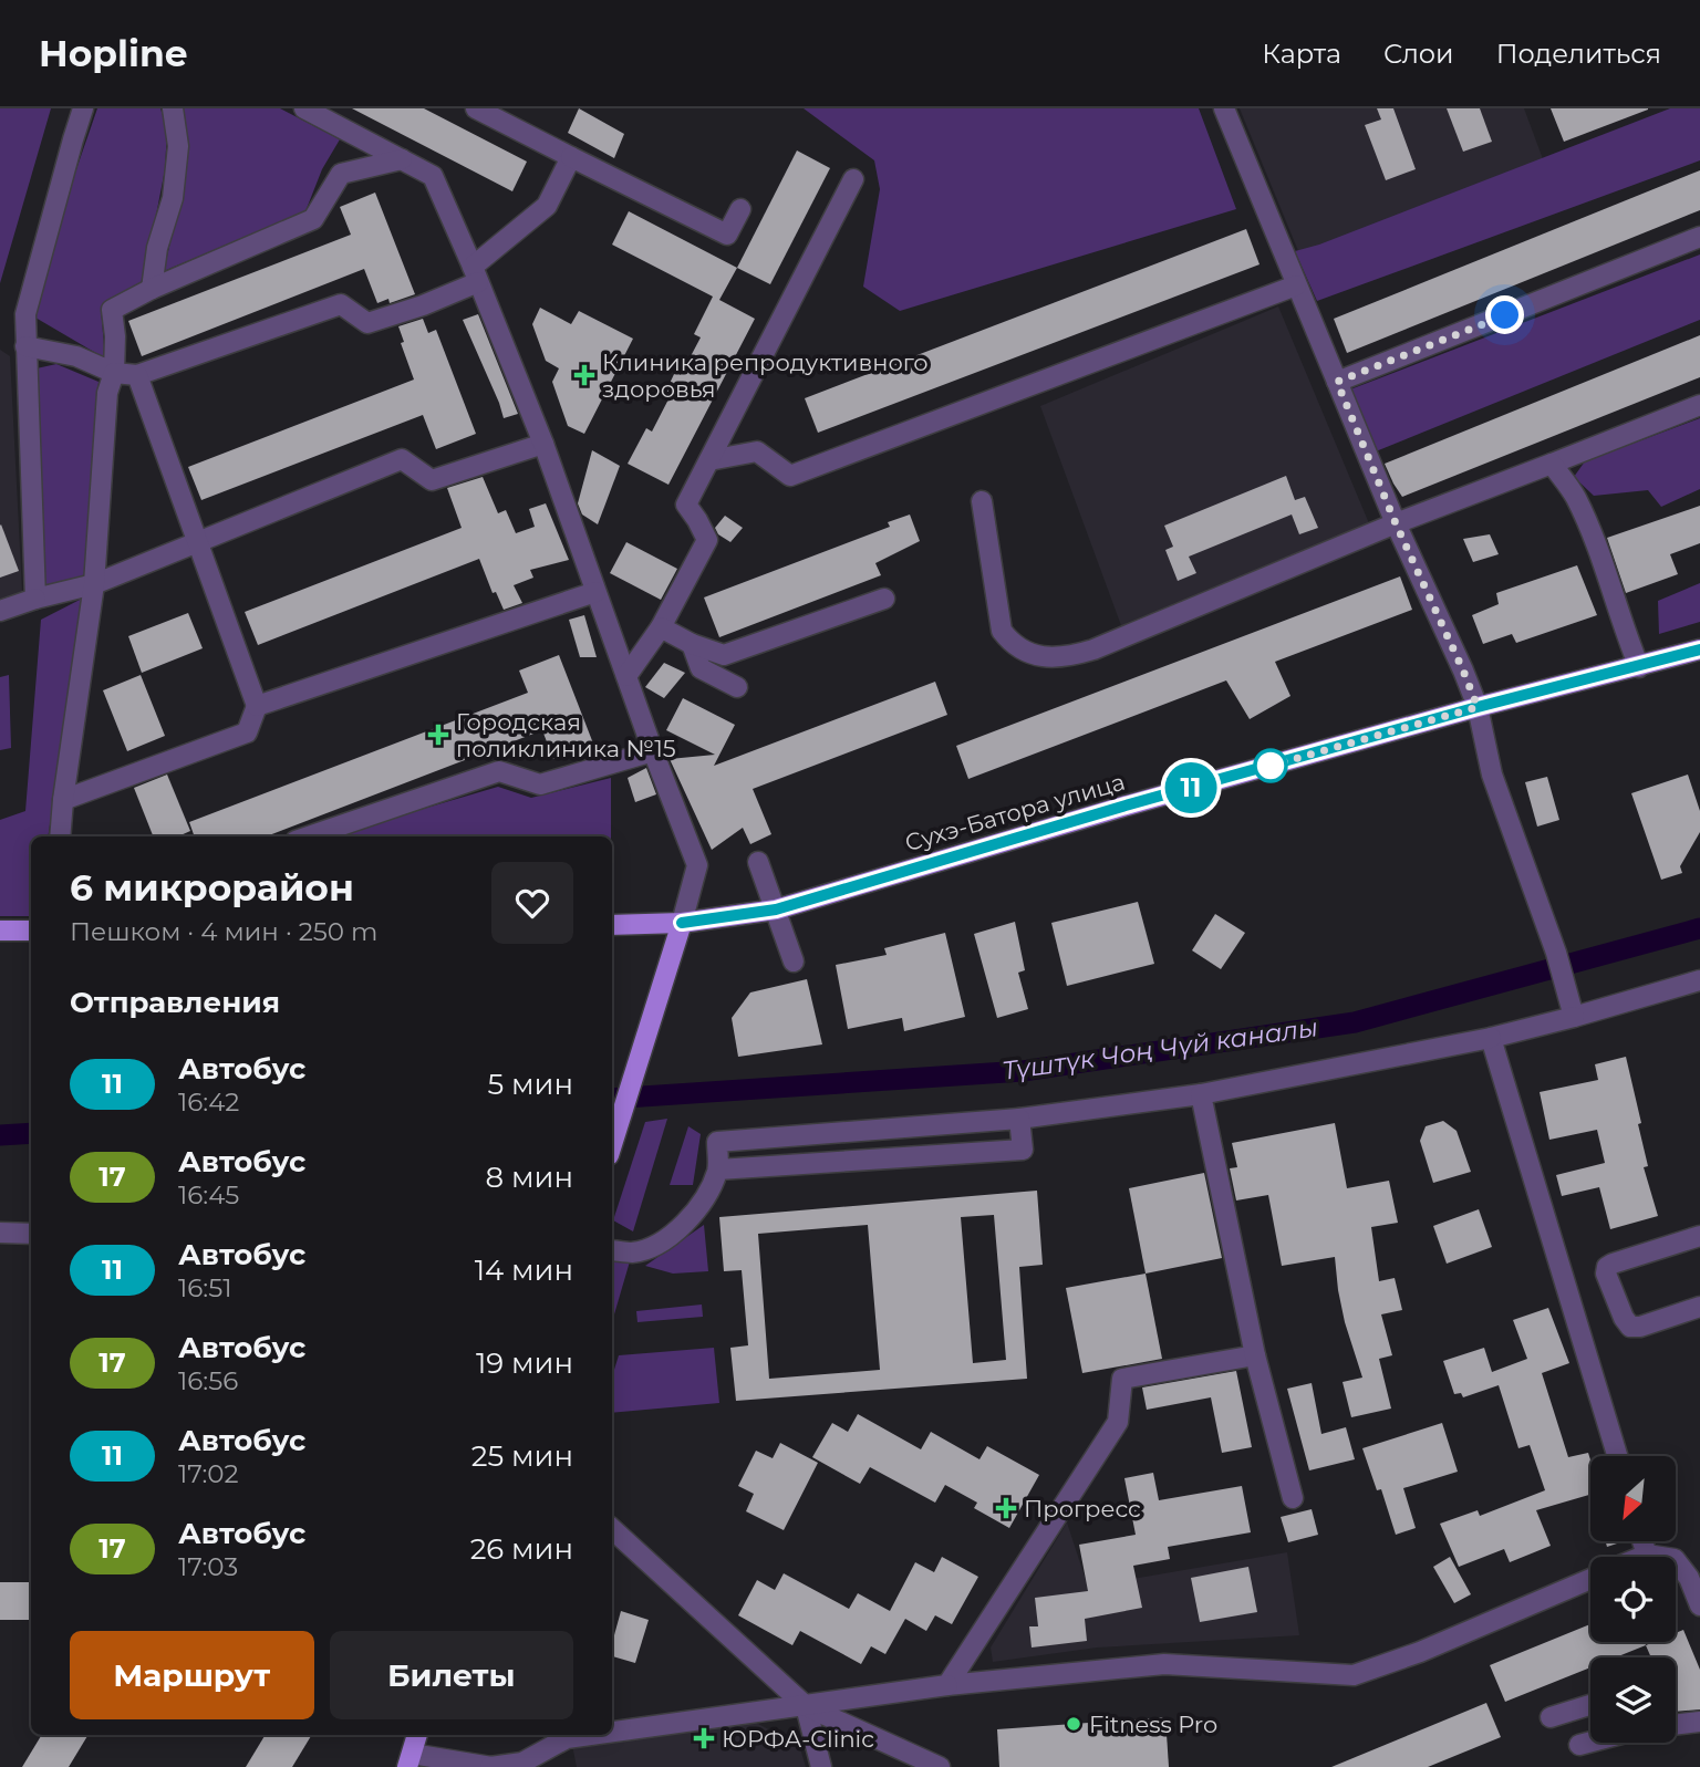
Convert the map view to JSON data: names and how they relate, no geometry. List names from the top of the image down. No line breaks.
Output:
{"streets":{"main road":["Сухэ-Батора улица"]},"water":["Түштүк Чоң Чүй каналы"],"places":{"health":["Клиника репродуктивного здоровья","Городская поликлиника №15","Прогресс","ЮРФА-Clinic"],"other":["Fitness Pro"]},"lines":["bus line 11"],"north":"bottom left","page":{"header":"Hopline","nav":["Карта","Слои","Поделиться"],"on_map":"11","heading":[["6 микрорайон","Пешком · 4 мин · 250 m"],"Отправления"],"list":[{"mark":"11","name":"Автобус","note":"16:42","value":"5 мин"},{"mark":"17","name":"Автобус","note":"16:45","value":"8 мин"},{"mark":"11","name":"Автобус","note":"16:51","value":"14 мин"},{"mark":"17","name":"Автобус","note":"16:56","value":"19 мин"},{"mark":"11","name":"Автобус","note":"17:02","value":"25 мин"},{"mark":"17","name":"Автобус","note":"17:03","value":"26 мин"}],"buttons":["Маршрут","Билеты"]}}
